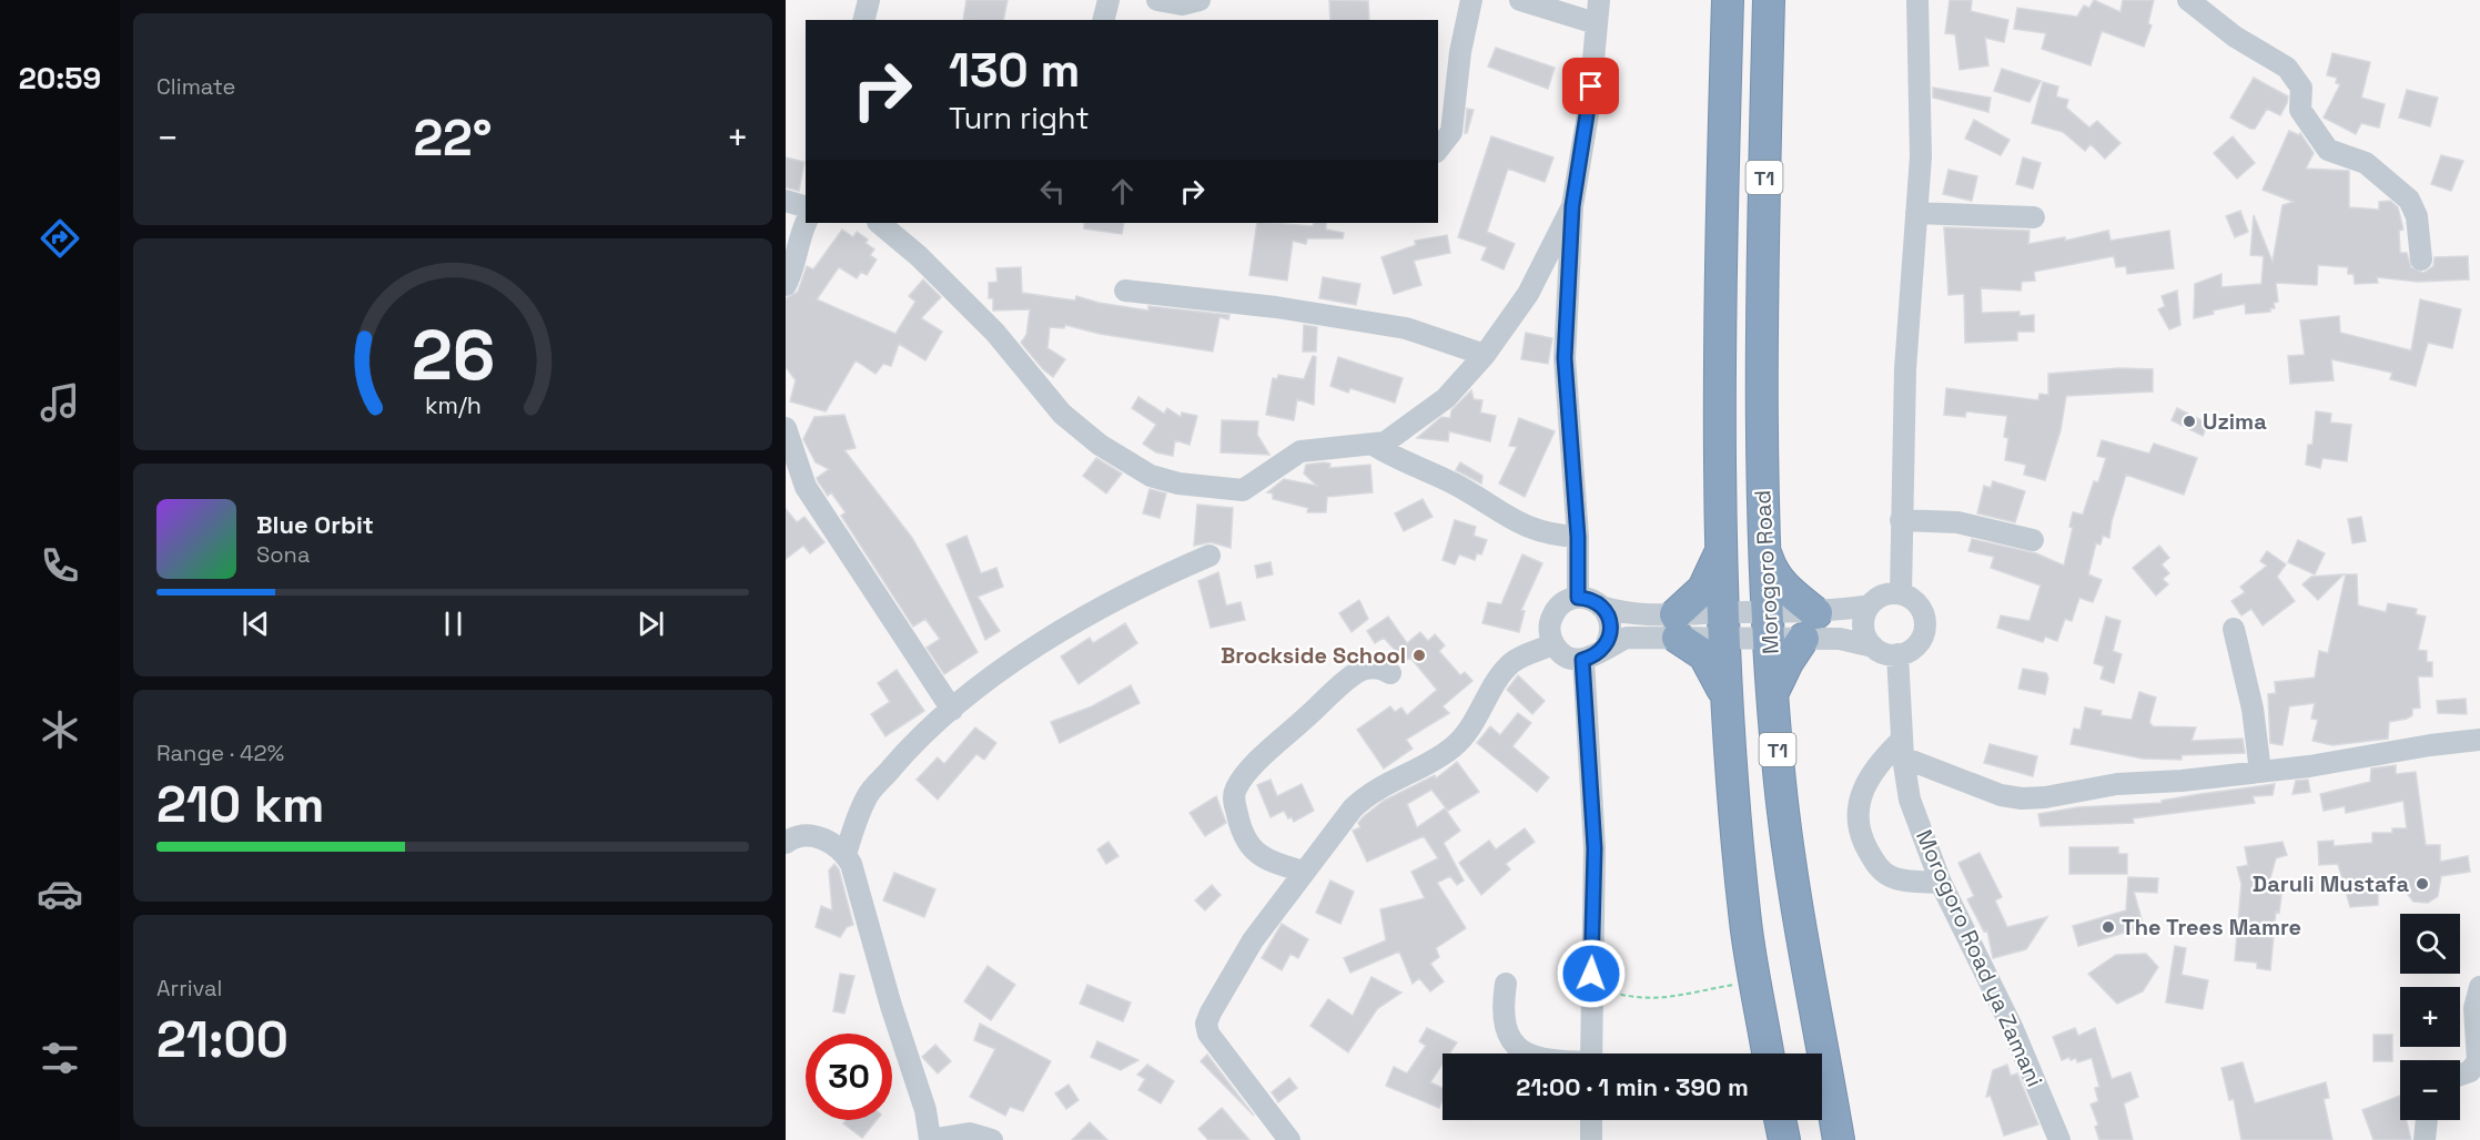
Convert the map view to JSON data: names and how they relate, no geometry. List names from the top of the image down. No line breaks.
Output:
{"streets":{"highway":["T1","Morogoro Road"],"street":["Morogoro Road ya Zamani"]},"places":["Uzima","Brockside School","Daruli Mustafa","The Trees Mamre"],"page":{"tabs":"20:59","tile":["Climate",["Range · 42%","210 km"],["Arrival","21:00"]],"turn":["130 m","Turn right"],"heat":["−","22°","+"],"song":["Blue Orbit","Sona"],"map_buttons":["+","−"],"limit":"30","trip":"21:00 · 1 min · 390 m","gauge":["26","km/h"]}}
